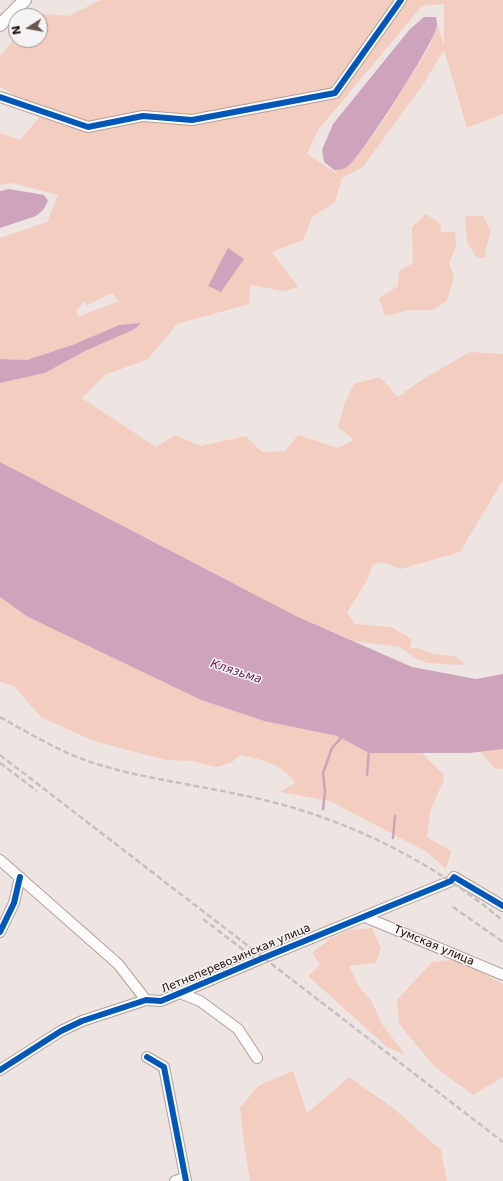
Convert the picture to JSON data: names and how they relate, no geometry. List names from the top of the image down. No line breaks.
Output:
{"streets":{"street":["Тумская улица","Летнеперевозинская улица"]},"crossings":[["Тумская улица","Летнеперевозинская улица"]],"water":["Клязьма"],"north":"left"}
